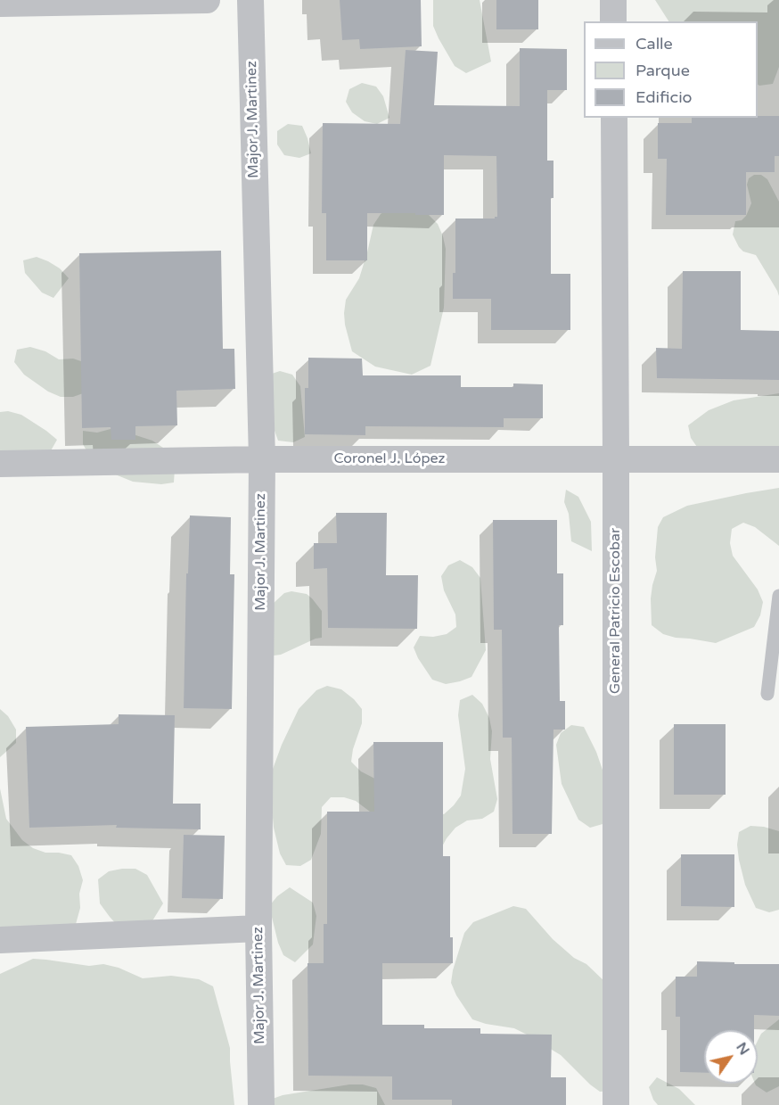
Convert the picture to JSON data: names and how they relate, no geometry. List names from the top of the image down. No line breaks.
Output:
{"streets":{"street":["Major J. Martinez","Coronel J. López","General Patricio Escobar"]},"crossings":[["Major J. Martinez","Coronel J. López"],["Coronel J. López","General Patricio Escobar"]],"legend":["Calle","Parque","Edificio"],"north":"top right"}
